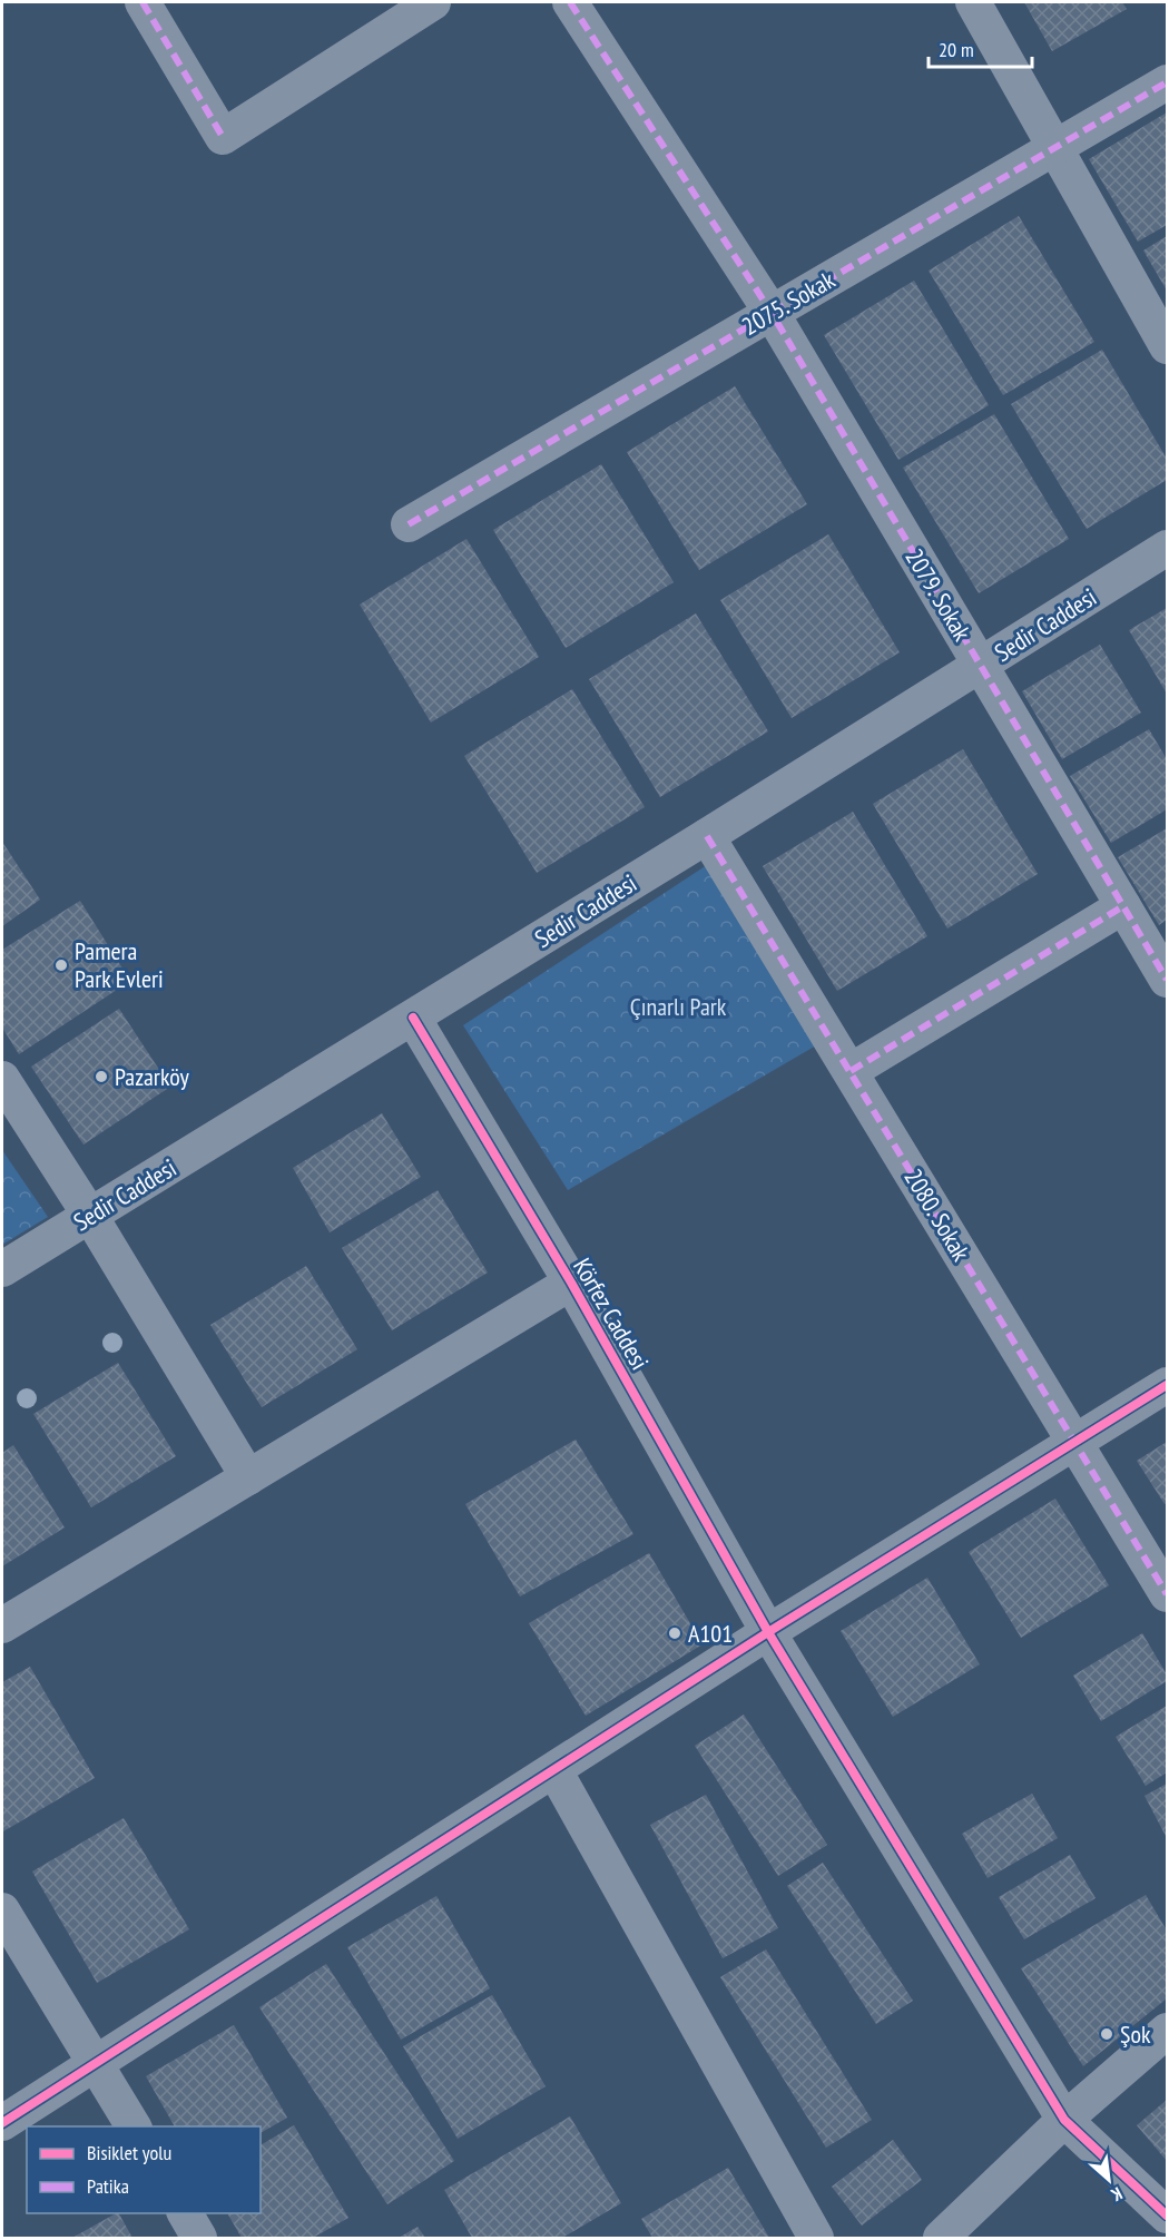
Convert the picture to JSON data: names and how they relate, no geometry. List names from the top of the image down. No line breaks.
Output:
{"streets":{"street":["2075. Sokak","2079. Sokak","Sedir Caddesi","2080. Sokak","Körfez Caddesi"]},"crossings":[["2075. Sokak","2079. Sokak"],["2079. Sokak","Sedir Caddesi"],["Sedir Caddesi","2080. Sokak"],["Sedir Caddesi","Körfez Caddesi"]],"parks":["Çınarlı Park"],"places":["Pamera Park Evleri","Pazarköy","A101","Şok"],"legend":["Bisiklet yolu","Patika"],"scale_bar":"20 m","north":"bottom right"}
